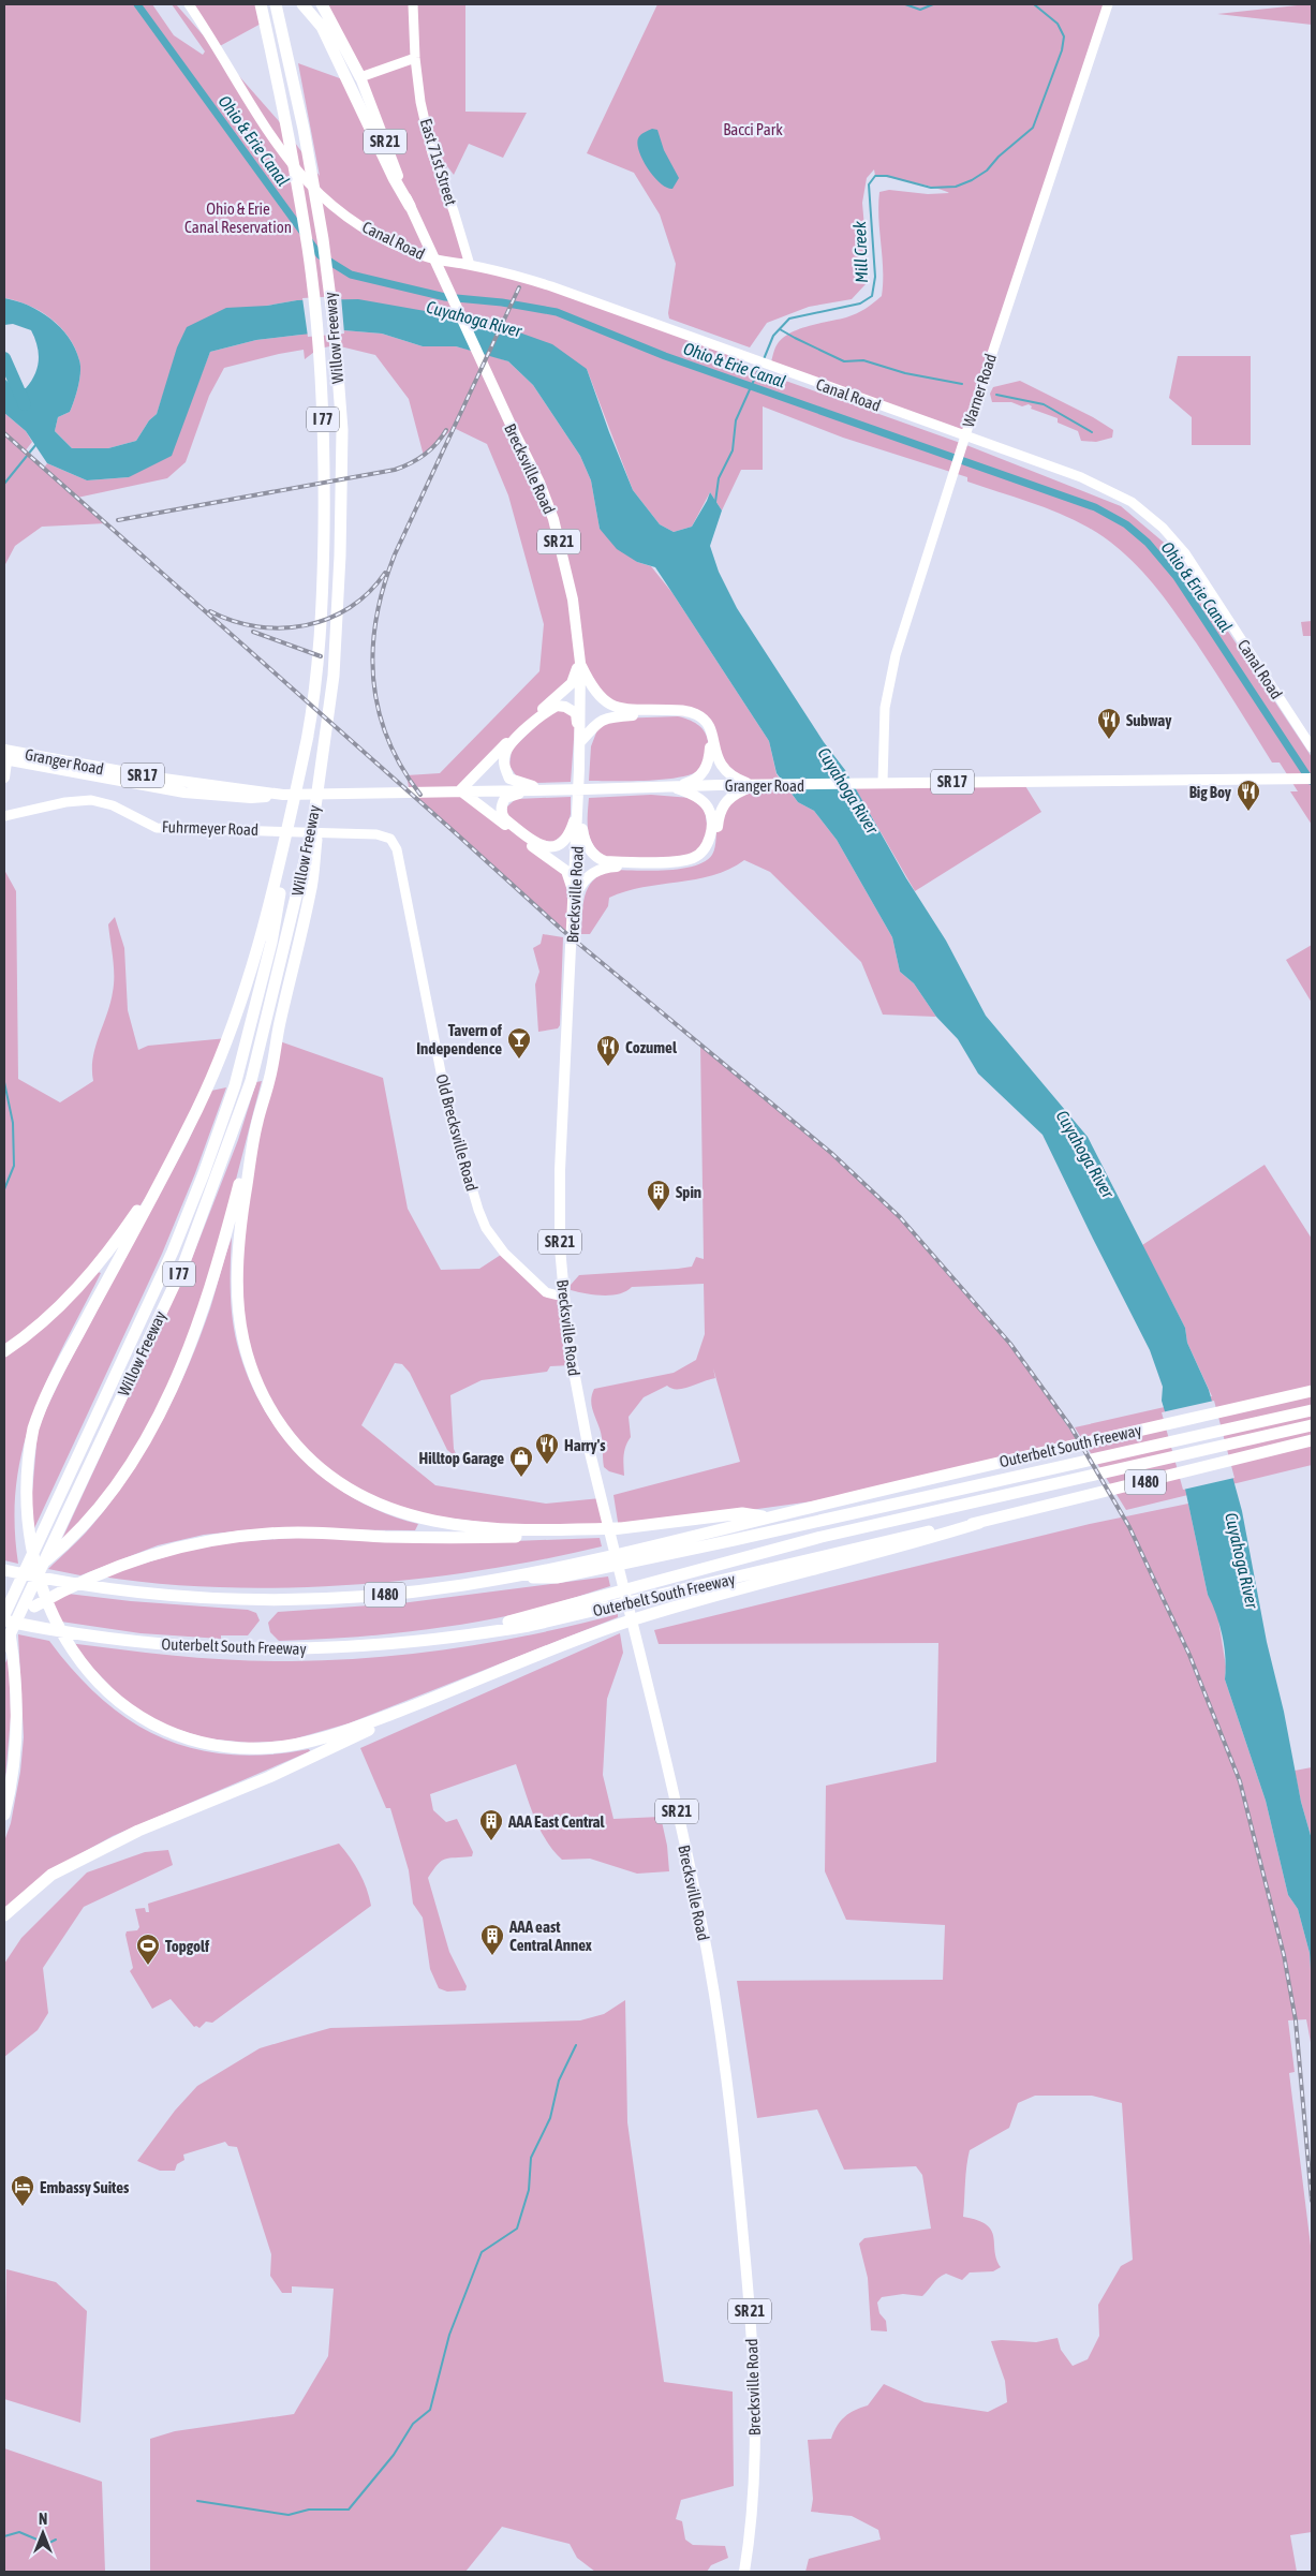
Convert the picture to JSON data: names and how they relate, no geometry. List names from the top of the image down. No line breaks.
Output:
{"streets":{"highway":["Willow Freeway","I 77","Outerbelt South Freeway","I 480"],"main road":["SR 21","Brecksville Road","Granger Road","SR 17"],"street":["East 71st Street","Canal Road","Warner Road","Fuhrmeyer Road","Old Brecksville Road"]},"crossings":[["East 71st Street","Canal Road"],["Canal Road","Warner Road"],["Warner Road","Granger Road"],["Brecksville Road","Old Brecksville Road"],["Fuhrmeyer Road","Old Brecksville Road"]],"water":["Ohio & Erie Canal","Mill Creek","Cuyahoga River"],"parks":["Bacci Park","Ohio & Erie Canal Reservation"],"places":{"restaurant":["Subway","Big Boy","Cozumel","Harry's"],"bar":["Tavern of Independence"],"building":["Spin","AAA East Central","AAA east Central Annex"],"shop":["Hilltop Garage"],"sports":["Topgolf"],"hotel":["Embassy Suites"]},"north":"top"}
